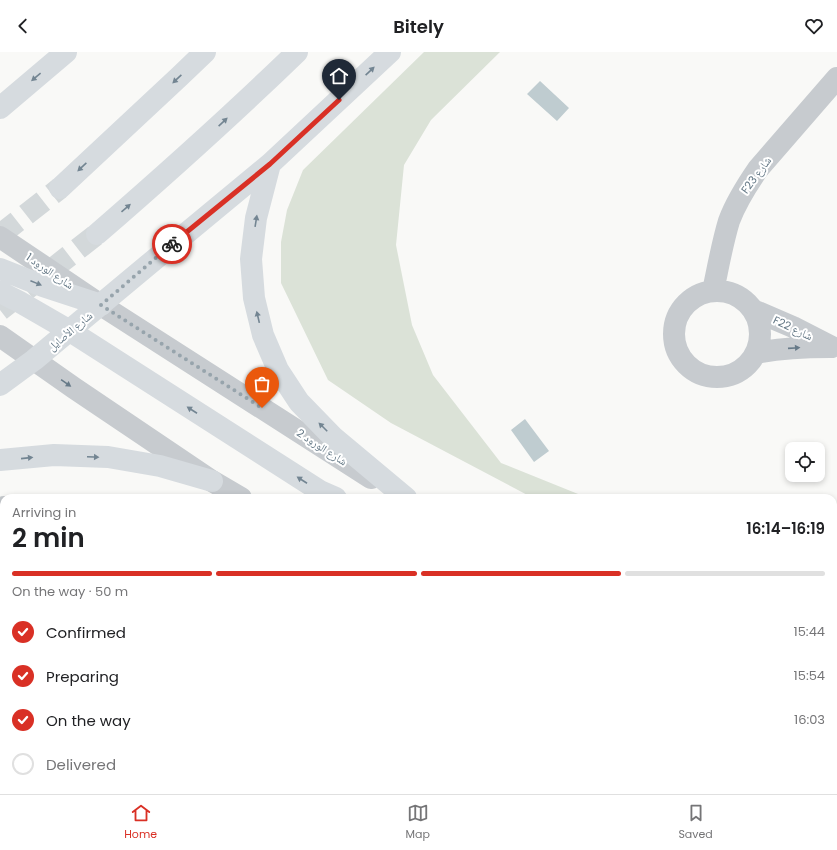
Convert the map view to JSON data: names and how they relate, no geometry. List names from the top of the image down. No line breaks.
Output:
{"streets":{"main road":["شارع الأصايل"],"street":["F23 شارع","شارع الورود 1","F22 شارع","شارع الورود 2"]},"crossings":[["F23 شارع","F22 شارع"],["شارع الورود 1","شارع الأصايل"],["شارع الورود 1","شارع الورود 2"],["شارع الأصايل","شارع الورود 2"]],"page":{"header":"Bitely","heading":["2 min","Arriving in","16:14–16:19"],"bar":"On the way · 50 m","list":[["Confirmed","15:44"],["Preparing","15:54"],["On the way","16:03"],"Delivered"],"tabs":["Home","Map","Saved"]}}
